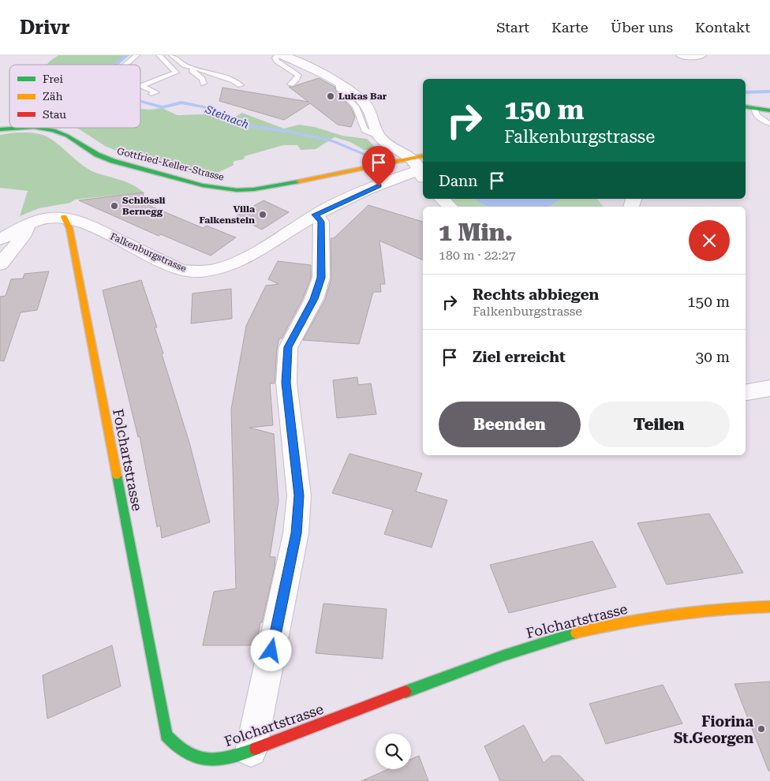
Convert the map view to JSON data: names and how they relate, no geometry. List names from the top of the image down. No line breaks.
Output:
{"streets":{"street":["Gottfried-Keller-Strasse","Falkenburgstrasse","Folchartstrasse"]},"crossings":[["Gottfried-Keller-Strasse","Falkenburgstrasse"],["Falkenburgstrasse","Folchartstrasse"]],"water":["Steinach"],"places":["Lukas Bar","Schlössli Bernegg","Villa Falkenstein","Fiorina St.Georgen"],"legend":["Frei","Zäh","Stau"],"page":{"header":"Drivr","nav":["Start","Karte","Über uns","Kontakt"],"turn":["150 m","Falkenburgstrasse"],"then":"Dann","heading":["1 Min.","180 m · 22:27"],"list":[{"name":"Rechts abbiegen","note":"Falkenburgstrasse","value":"150 m"},{"name":"Ziel erreicht","value":"30 m"}],"buttons":["Beenden","Teilen"]}}
